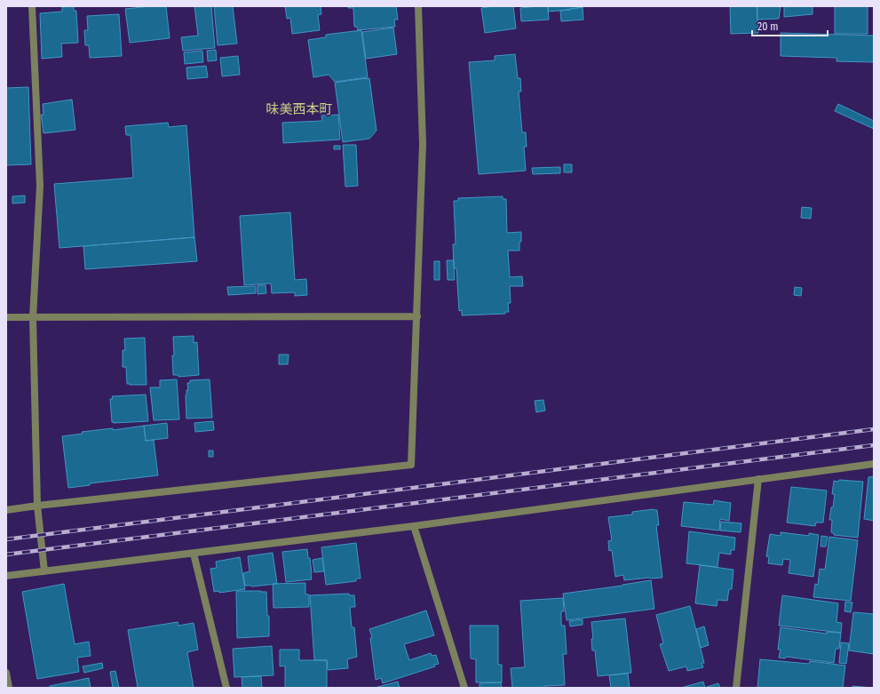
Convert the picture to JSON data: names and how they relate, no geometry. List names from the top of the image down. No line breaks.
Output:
{"districts":["味美西本町"],"scale_bar":"20 m"}
